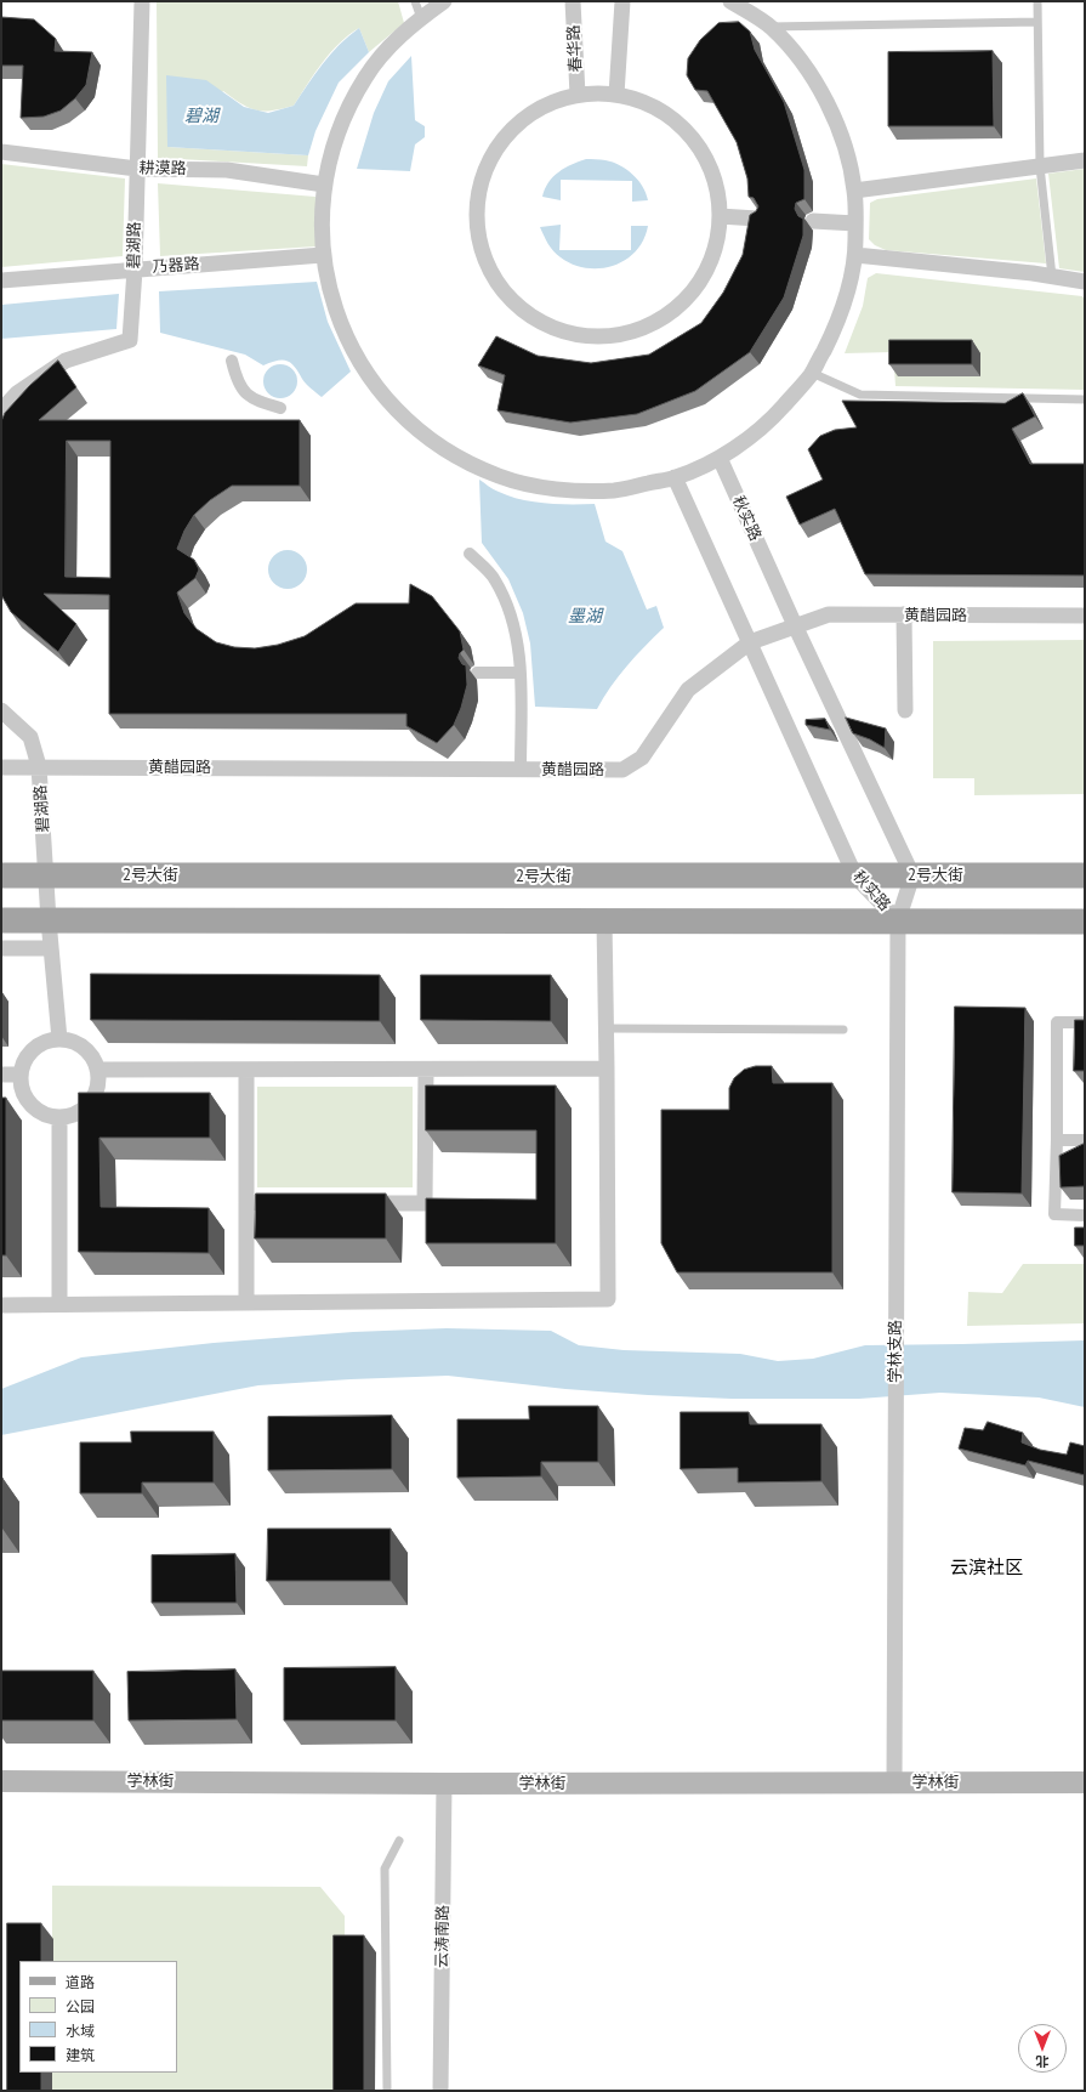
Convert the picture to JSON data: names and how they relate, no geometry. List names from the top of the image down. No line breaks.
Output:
{"streets":{"main road":["2号大街","学林街"],"street":["春华路","耕漠路","碧湖路","乃器路","秋实路","黄醋园路","学林支路","云涛南路"]},"crossings":[["耕漠路","碧湖路"],["碧湖路","乃器路"],["碧湖路","黄醋园路"],["碧湖路","2号大街"],["秋实路","黄醋园路"],["秋实路","2号大街"],["秋实路","学林支路"],["学林支路","学林街"],["学林街","云涛南路"]],"districts":["云滨社区"],"water":["碧湖","墨湖"],"legend":["道路","公园","水域","建筑"],"north":"bottom"}
